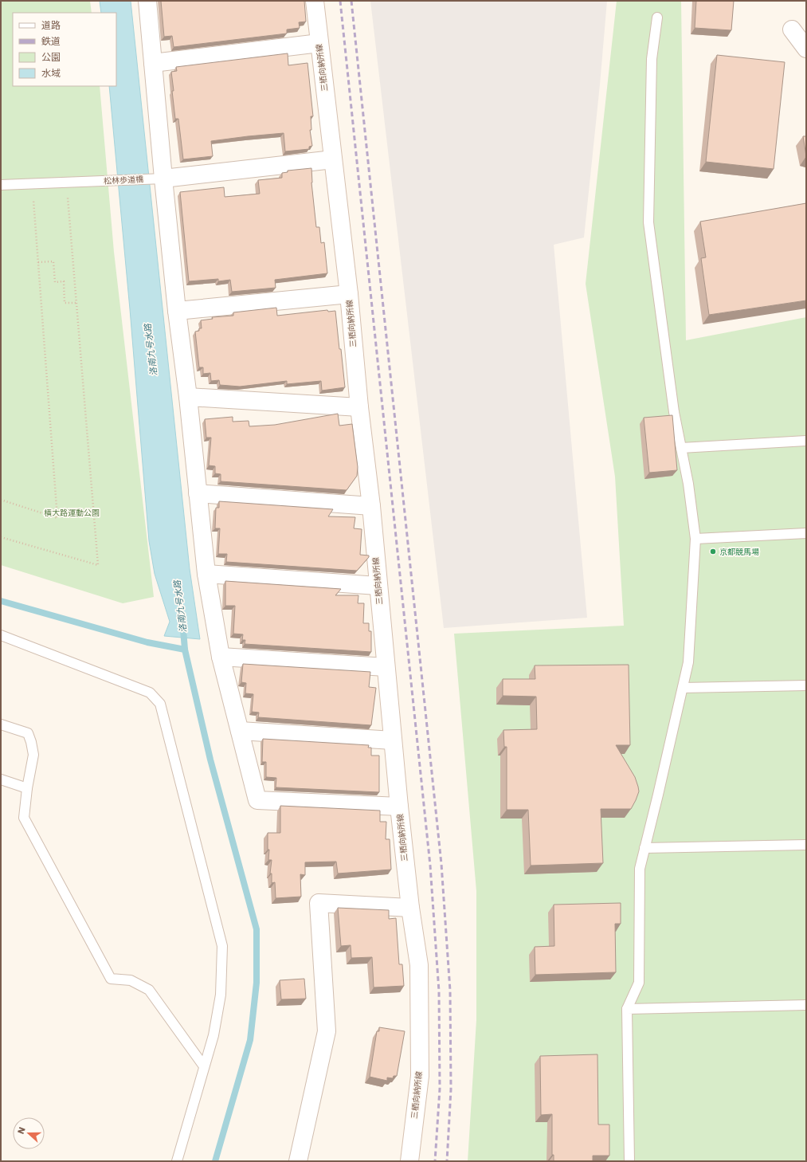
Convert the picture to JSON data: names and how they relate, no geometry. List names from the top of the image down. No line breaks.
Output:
{"streets":{"street":["三栖向納所線"],"lane":["松林歩道橋"]},"water":["洛南九号水路"],"parks":["横大路運動公園"],"places":["京都競馬場"],"legend":["道路","鉄道","公園","水域"],"north":"left"}
